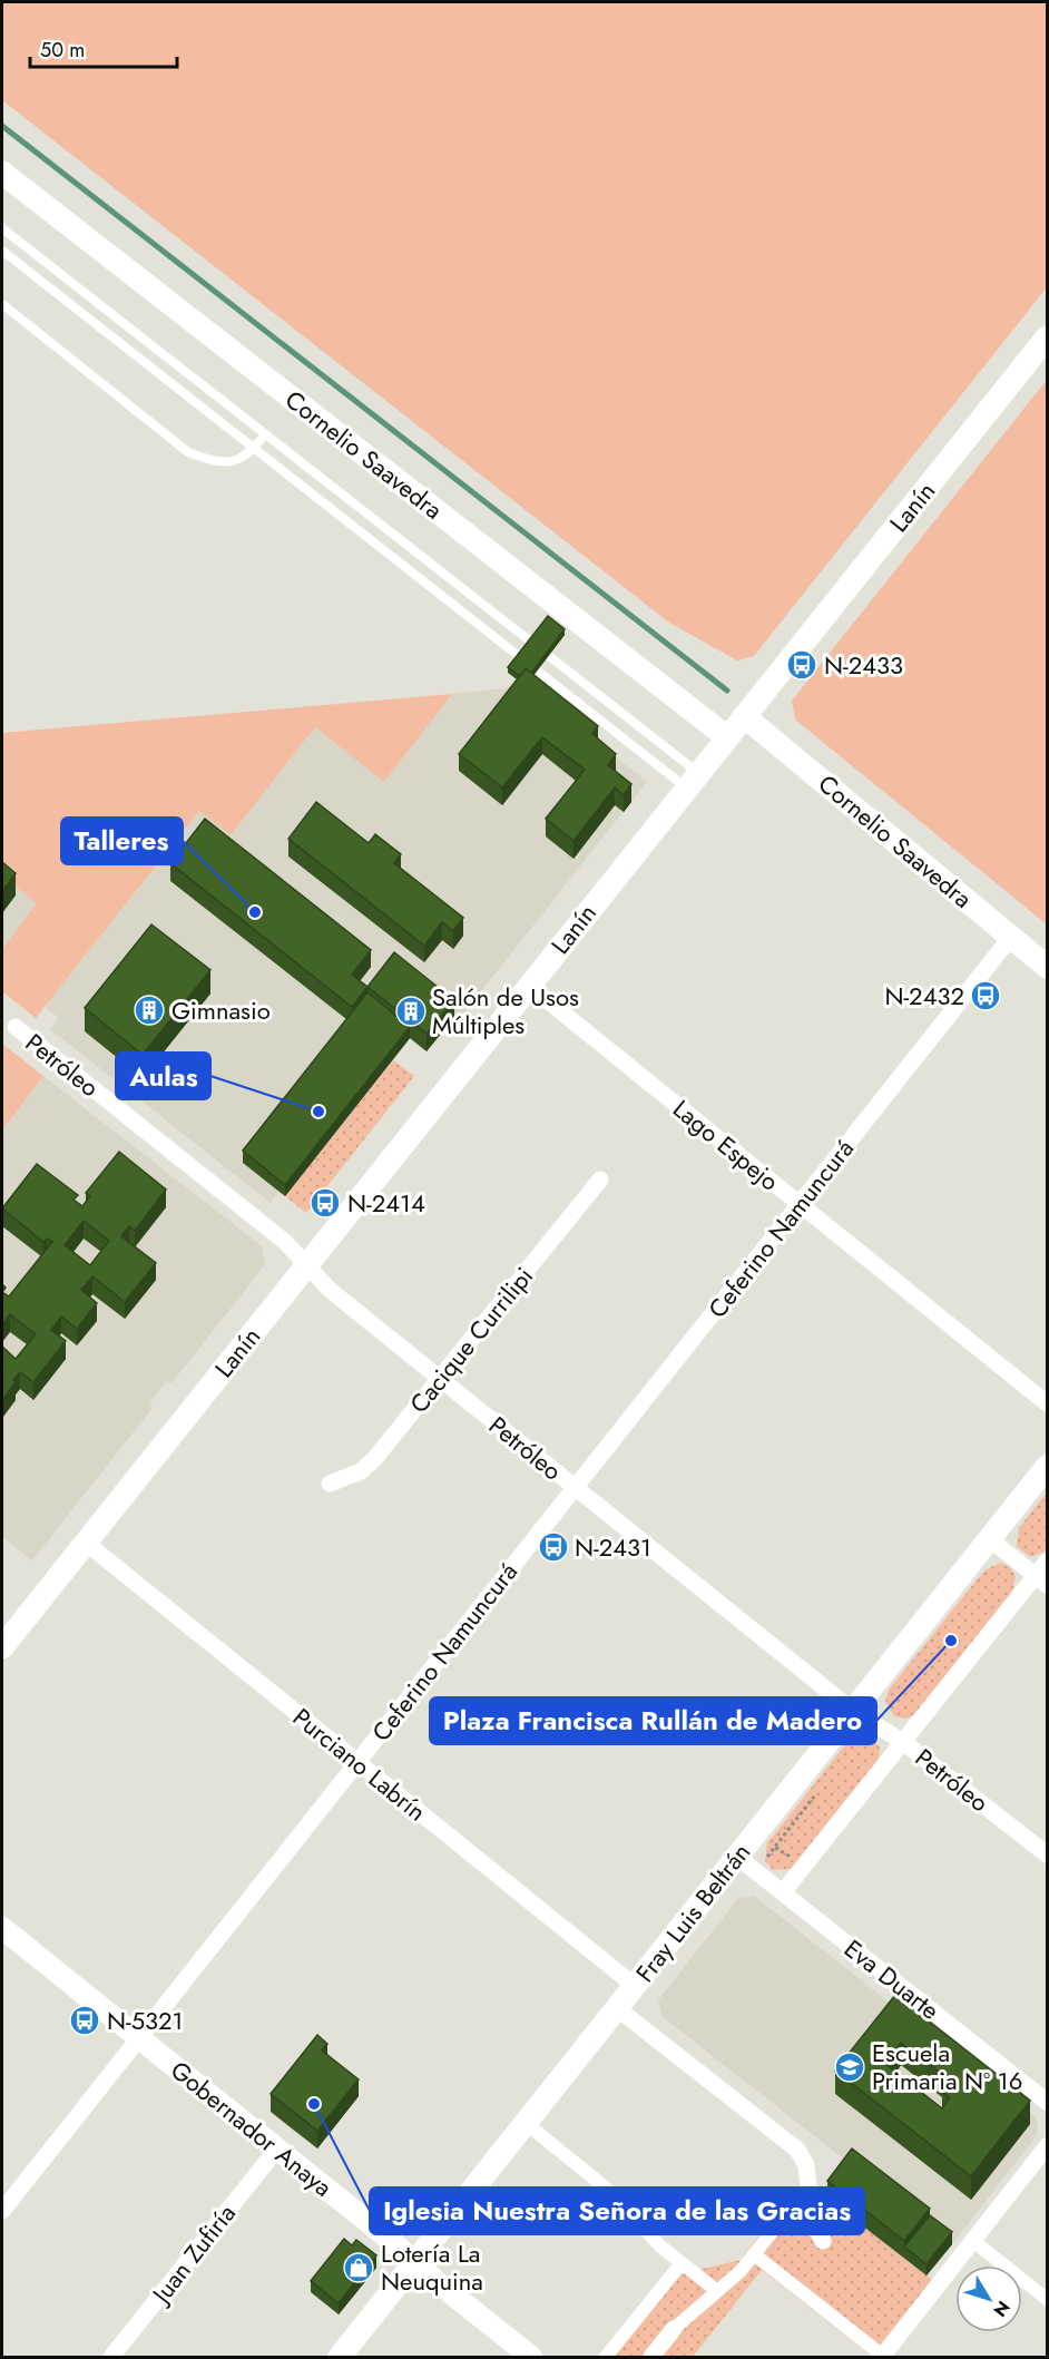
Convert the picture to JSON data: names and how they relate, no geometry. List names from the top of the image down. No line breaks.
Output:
{"streets":{"main road":["Cornelio Saavedra","Lanín","Fray Luis Beltrán"],"street":["Petróleo","Lago Espejo","Ceferino Namuncurá","Cacique Currilipi","Purciano Labrín","Eva Duarte","Gobernador Anaya","Juan Zufiría"]},"crossings":[["Cornelio Saavedra","Lanín"],["Cornelio Saavedra","Ceferino Namuncurá"],["Lanín","Petróleo"],["Lanín","Lago Espejo"],["Lanín","Purciano Labrín"],["Petróleo","Ceferino Namuncurá"],["Petróleo","Cacique Currilipi"],["Petróleo","Fray Luis Beltrán"],["Lago Espejo","Ceferino Namuncurá"],["Ceferino Namuncurá","Purciano Labrín"],["Ceferino Namuncurá","Gobernador Anaya"],["Purciano Labrín","Fray Luis Beltrán"],["Fray Luis Beltrán","Eva Duarte"],["Fray Luis Beltrán","Gobernador Anaya"],["Gobernador Anaya","Juan Zufiría"]],"places":{"bus stop":["N-2433","N-2432","N-2414","N-2431","N-5321"],"other":["Talleres","Aulas","Plaza Francisca Rullán de Madero","Iglesia Nuestra Señora de las Gracias"],"building":["Gimnasio","Salón de Usos Múltiples"],"school or university":["Escuela Primaria Nº 16"],"shop":["Lotería La Neuquina"]},"scale_bar":"50 m","north":"bottom right"}
